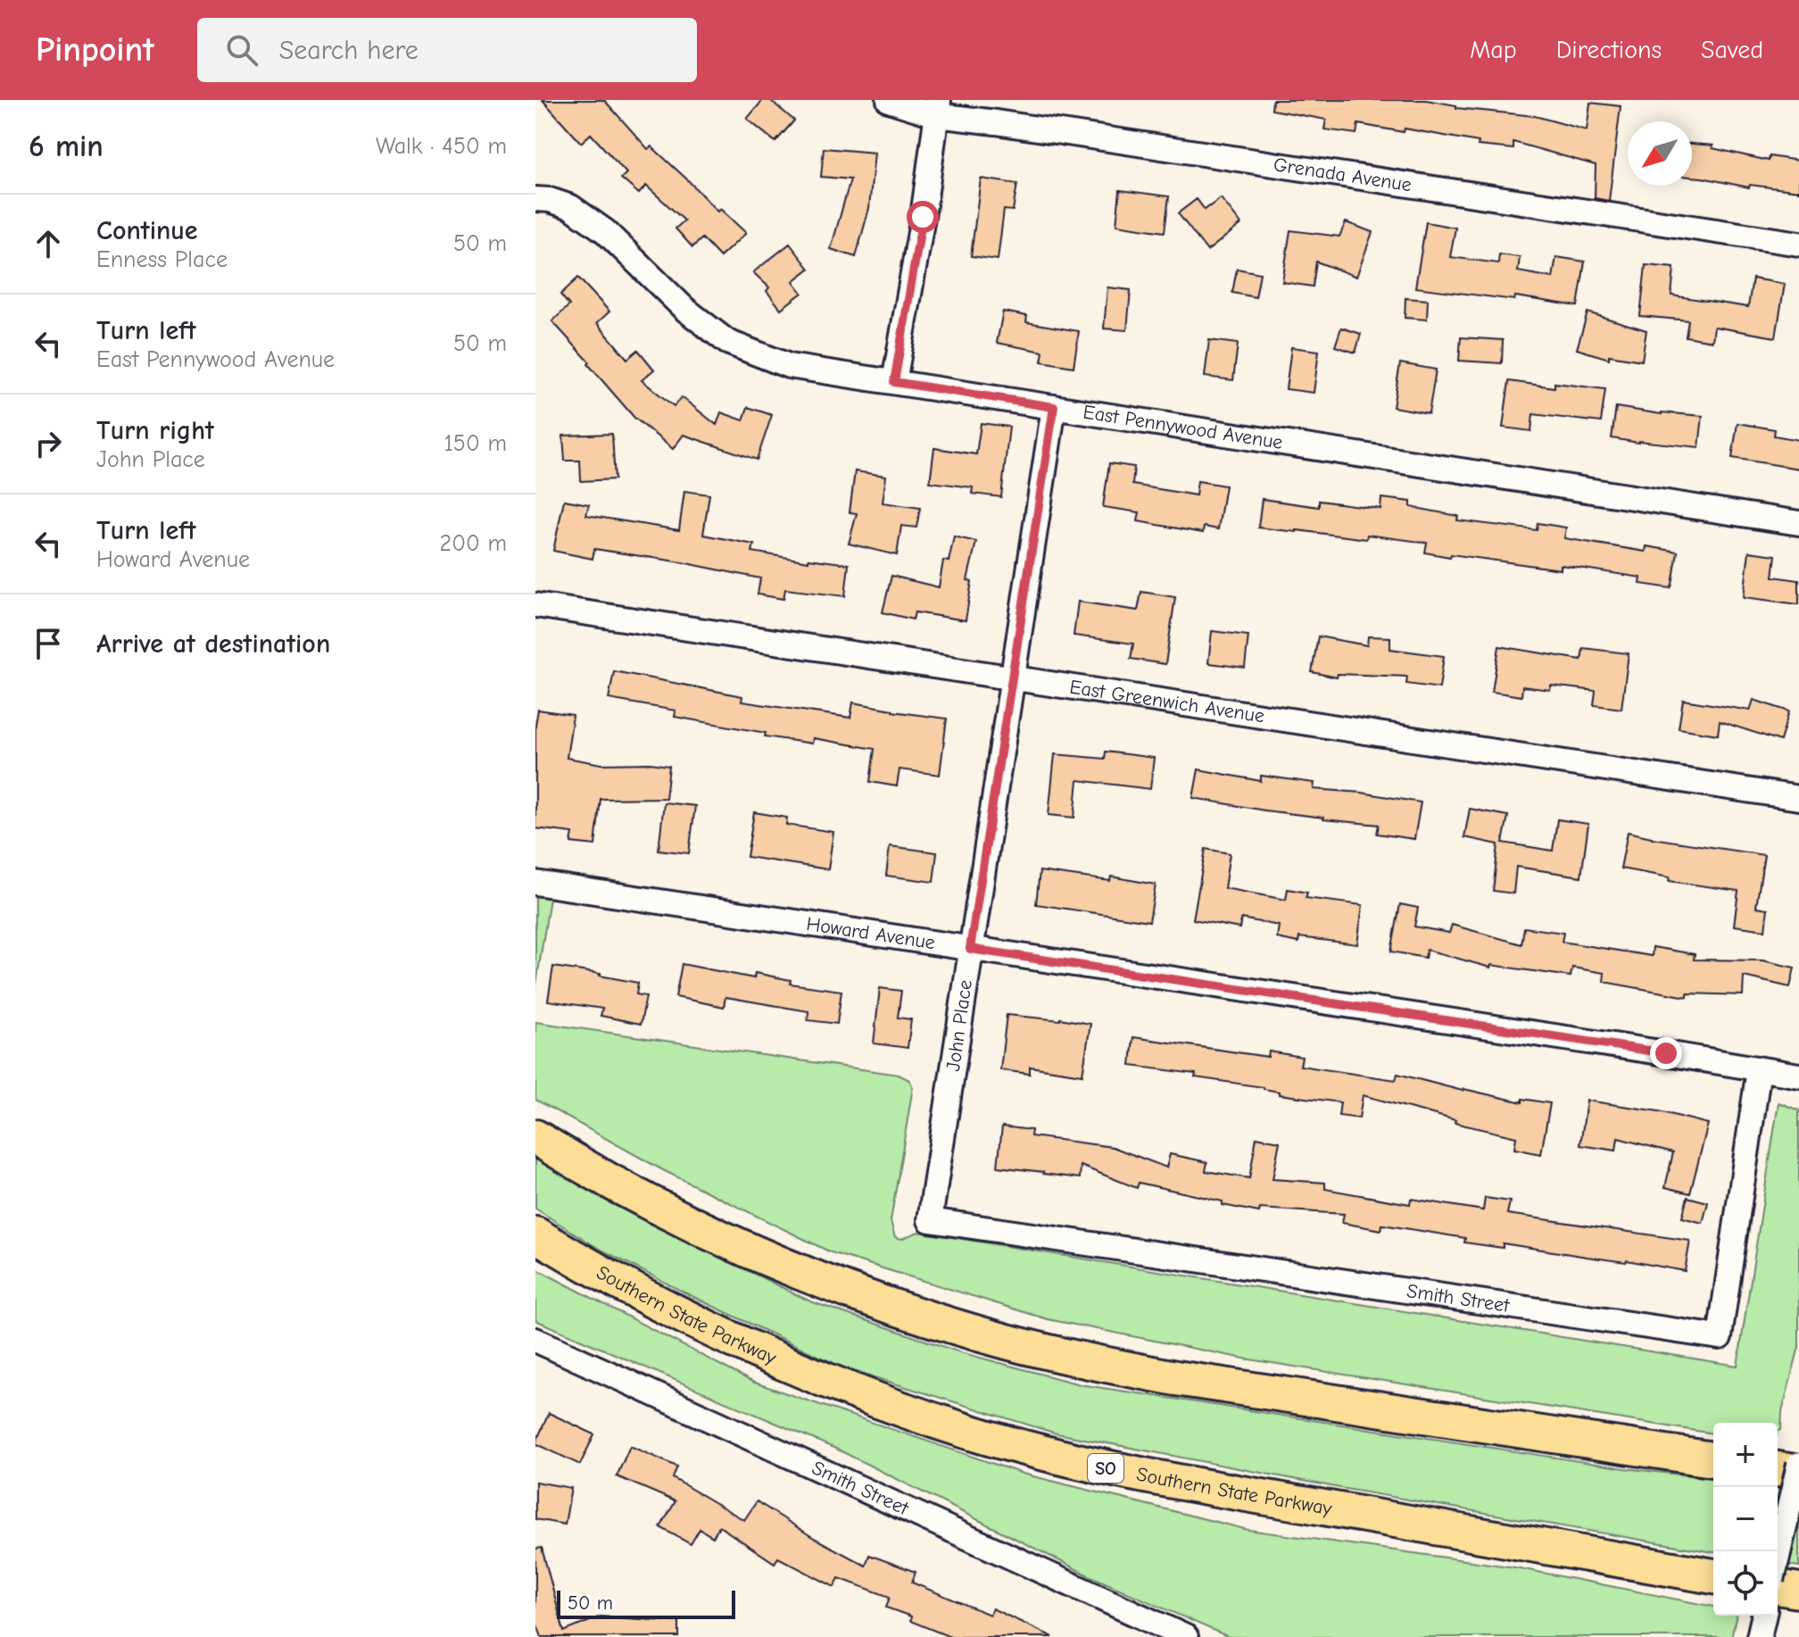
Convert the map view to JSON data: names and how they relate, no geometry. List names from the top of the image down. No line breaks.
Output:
{"streets":{"highway":["Southern State Parkway","SO"],"street":["Grenada Avenue","East Pennywood Avenue","East Greenwich Avenue","Howard Avenue","John Place","Smith Street"]},"crossings":[["East Pennywood Avenue","John Place"],["East Greenwich Avenue","John Place"],["Howard Avenue","John Place"],["Howard Avenue","Smith Street"],["John Place","Smith Street"]],"scale_bar":"50 m","north":"bottom left","page":{"header":"Pinpoint","search":"Search here","nav":["Map","Directions","Saved"],"heading":["6 min","Walk · 450 m"],"list":[["Continue","Enness Place","50 m"],["Turn left","East Pennywood Avenue","50 m"],["Turn right","John Place","150 m"],["Turn left","Howard Avenue","200 m"],"Arrive at destination"],"map_buttons":["+","−"],"scale":"50 m"}}
